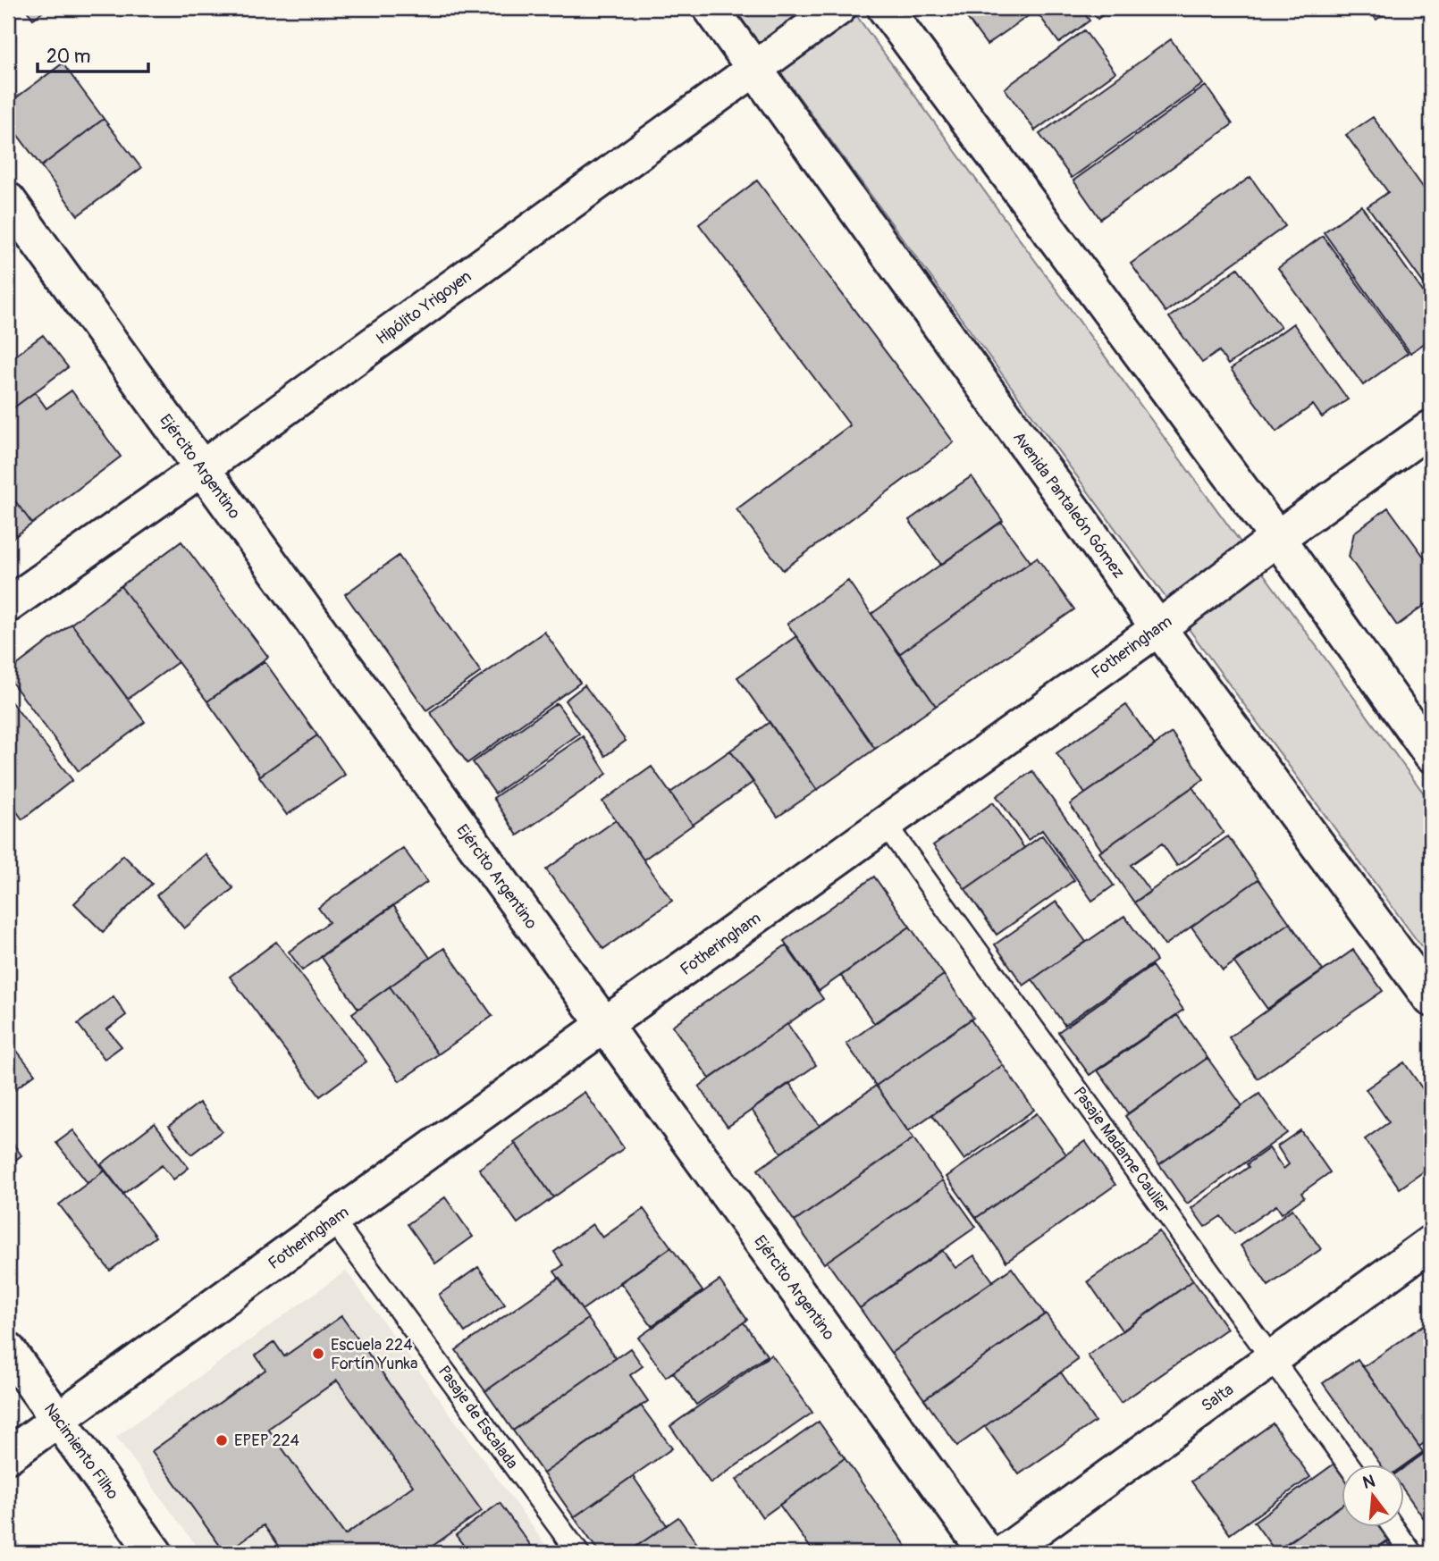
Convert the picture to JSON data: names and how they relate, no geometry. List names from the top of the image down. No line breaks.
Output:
{"streets":{"street":["Hipólito Yrigoyen","Ejército Argentino","Avenida Pantaleón Gómez","Fotheringham","Salta","Nacimiento Filho"],"lane":["Pasaje Madame Caulier","Pasaje de Escalada"]},"crossings":[["Hipólito Yrigoyen","Ejército Argentino"],["Hipólito Yrigoyen","Avenida Pantaleón Gómez"],["Ejército Argentino","Fotheringham"],["Avenida Pantaleón Gómez","Fotheringham"],["Fotheringham","Pasaje Madame Caulier"],["Fotheringham","Pasaje de Escalada"],["Fotheringham","Nacimiento Filho"],["Pasaje Madame Caulier","Salta"]],"places":["Escuela 224 Fortín Yunka","EPEP 224"],"scale_bar":"20 m","north":"top"}
